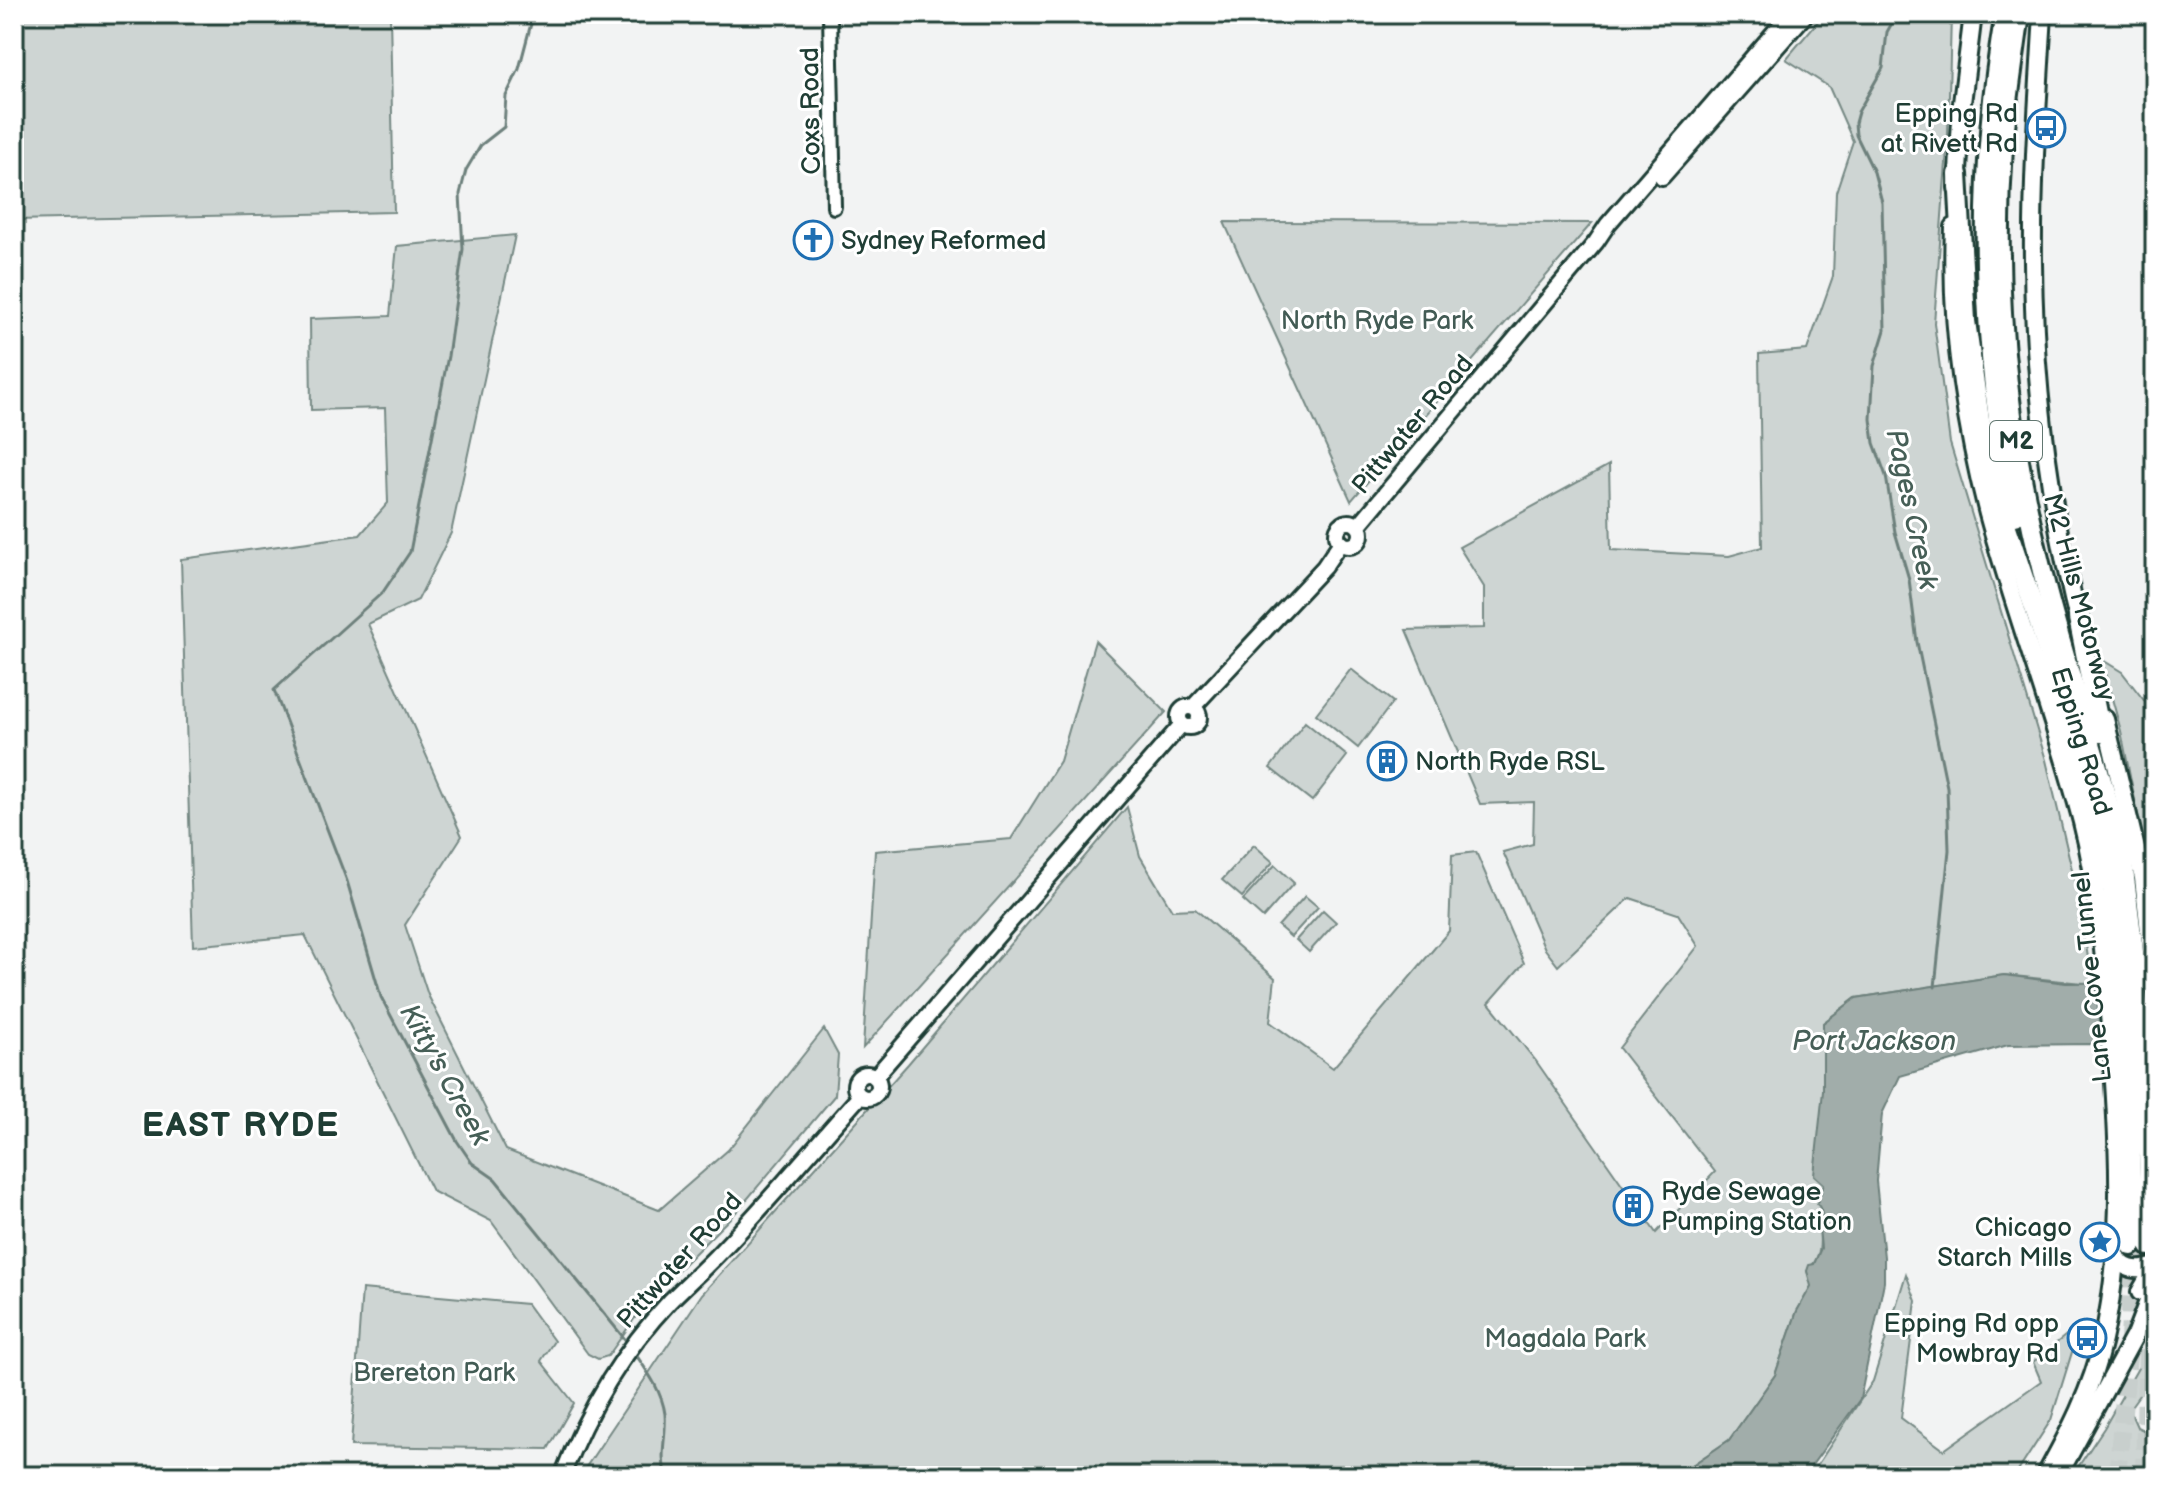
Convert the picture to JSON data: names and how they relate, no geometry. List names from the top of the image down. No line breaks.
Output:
{"streets":{"highway":["M2","M2 Hills Motorway","Lane Cove Tunnel"],"main road":["Pittwater Road","Epping Road"],"street":["Coxs Road"]},"crossings":[["M2","M2 Hills Motorway"],["M2","Epping Road"],["M2","Lane Cove Tunnel"],["M2 Hills Motorway","Lane Cove Tunnel"],["Epping Road","Lane Cove Tunnel"]],"districts":["EAST RYDE"],"water":["Pages Creek","Port Jackson","Kitty's Creek"],"parks":["North Ryde Park","Magdala Park","Brereton Park"],"places":{"bus stop":["Epping Rd at Rivett Rd","Epping Rd opp Mowbray Rd"],"church":["Sydney Reformed"],"building":["North Ryde RSL","Ryde Sewage Pumping Station"],"place":["Chicago Starch Mills"]}}
